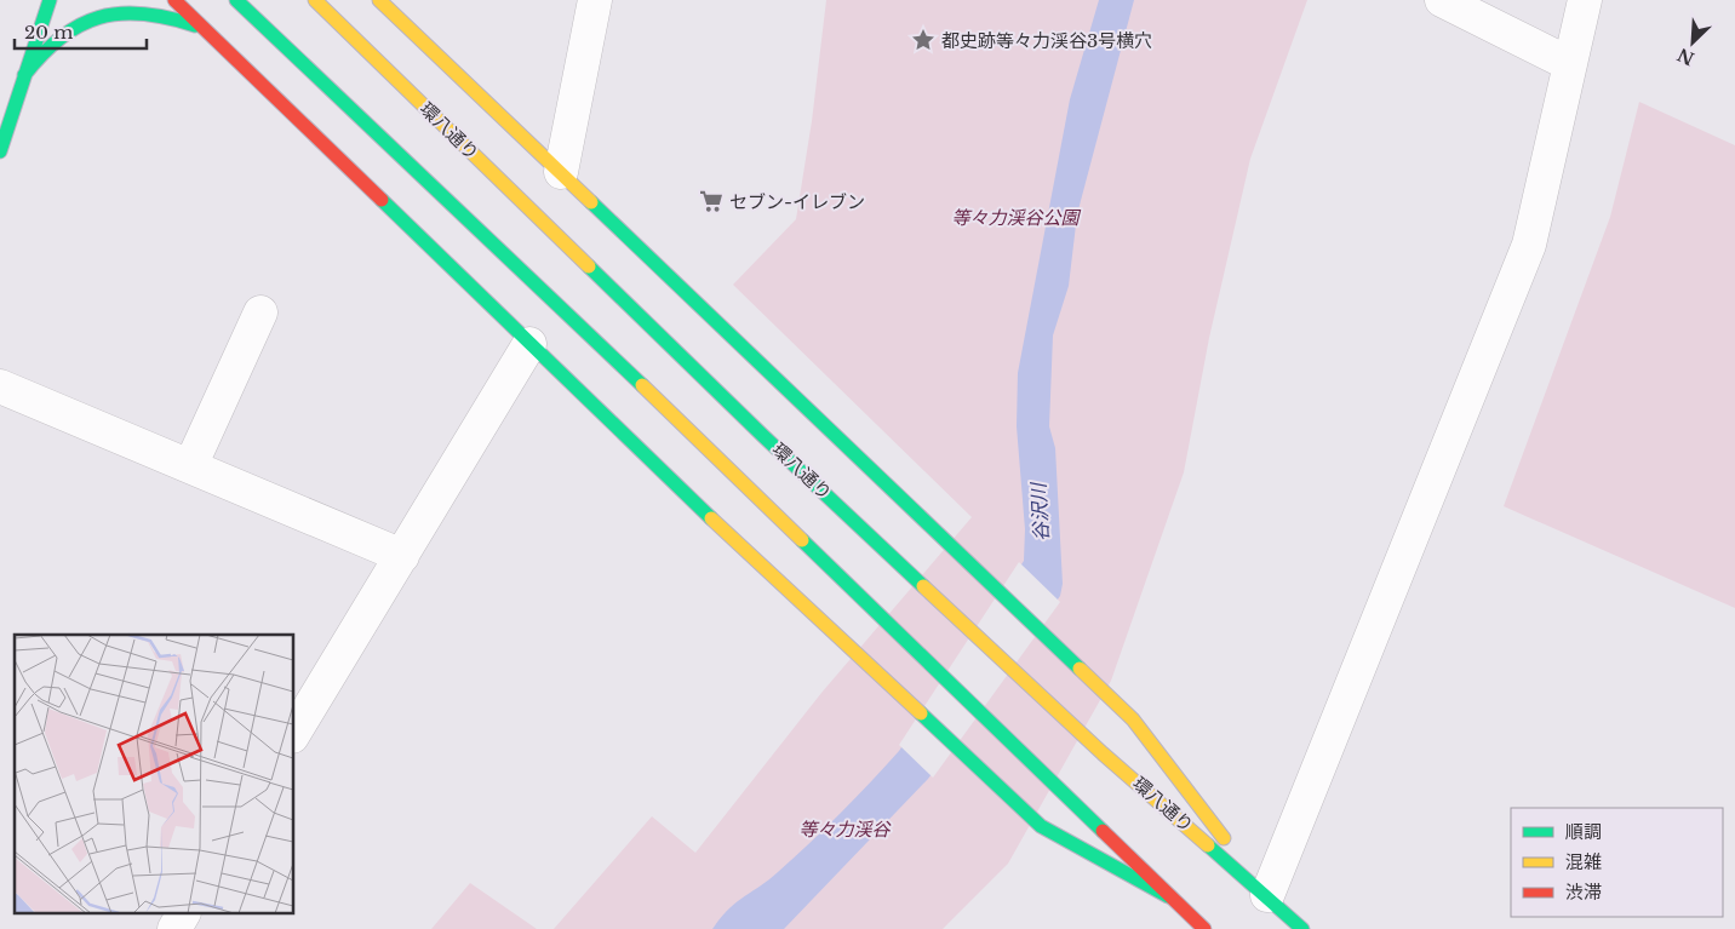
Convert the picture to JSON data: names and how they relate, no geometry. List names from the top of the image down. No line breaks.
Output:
{"streets":{"main road":["環八通り"]},"water":["谷沢川"],"parks":["等々力渓谷公園","等々力渓谷"],"places":{"place":["都史跡等々力渓谷3号横穴"],"supermarket":["セブン-イレブン"]},"legend":["順調","混雑","渋滞"],"scale_bar":"20 m","north":"bottom left"}
